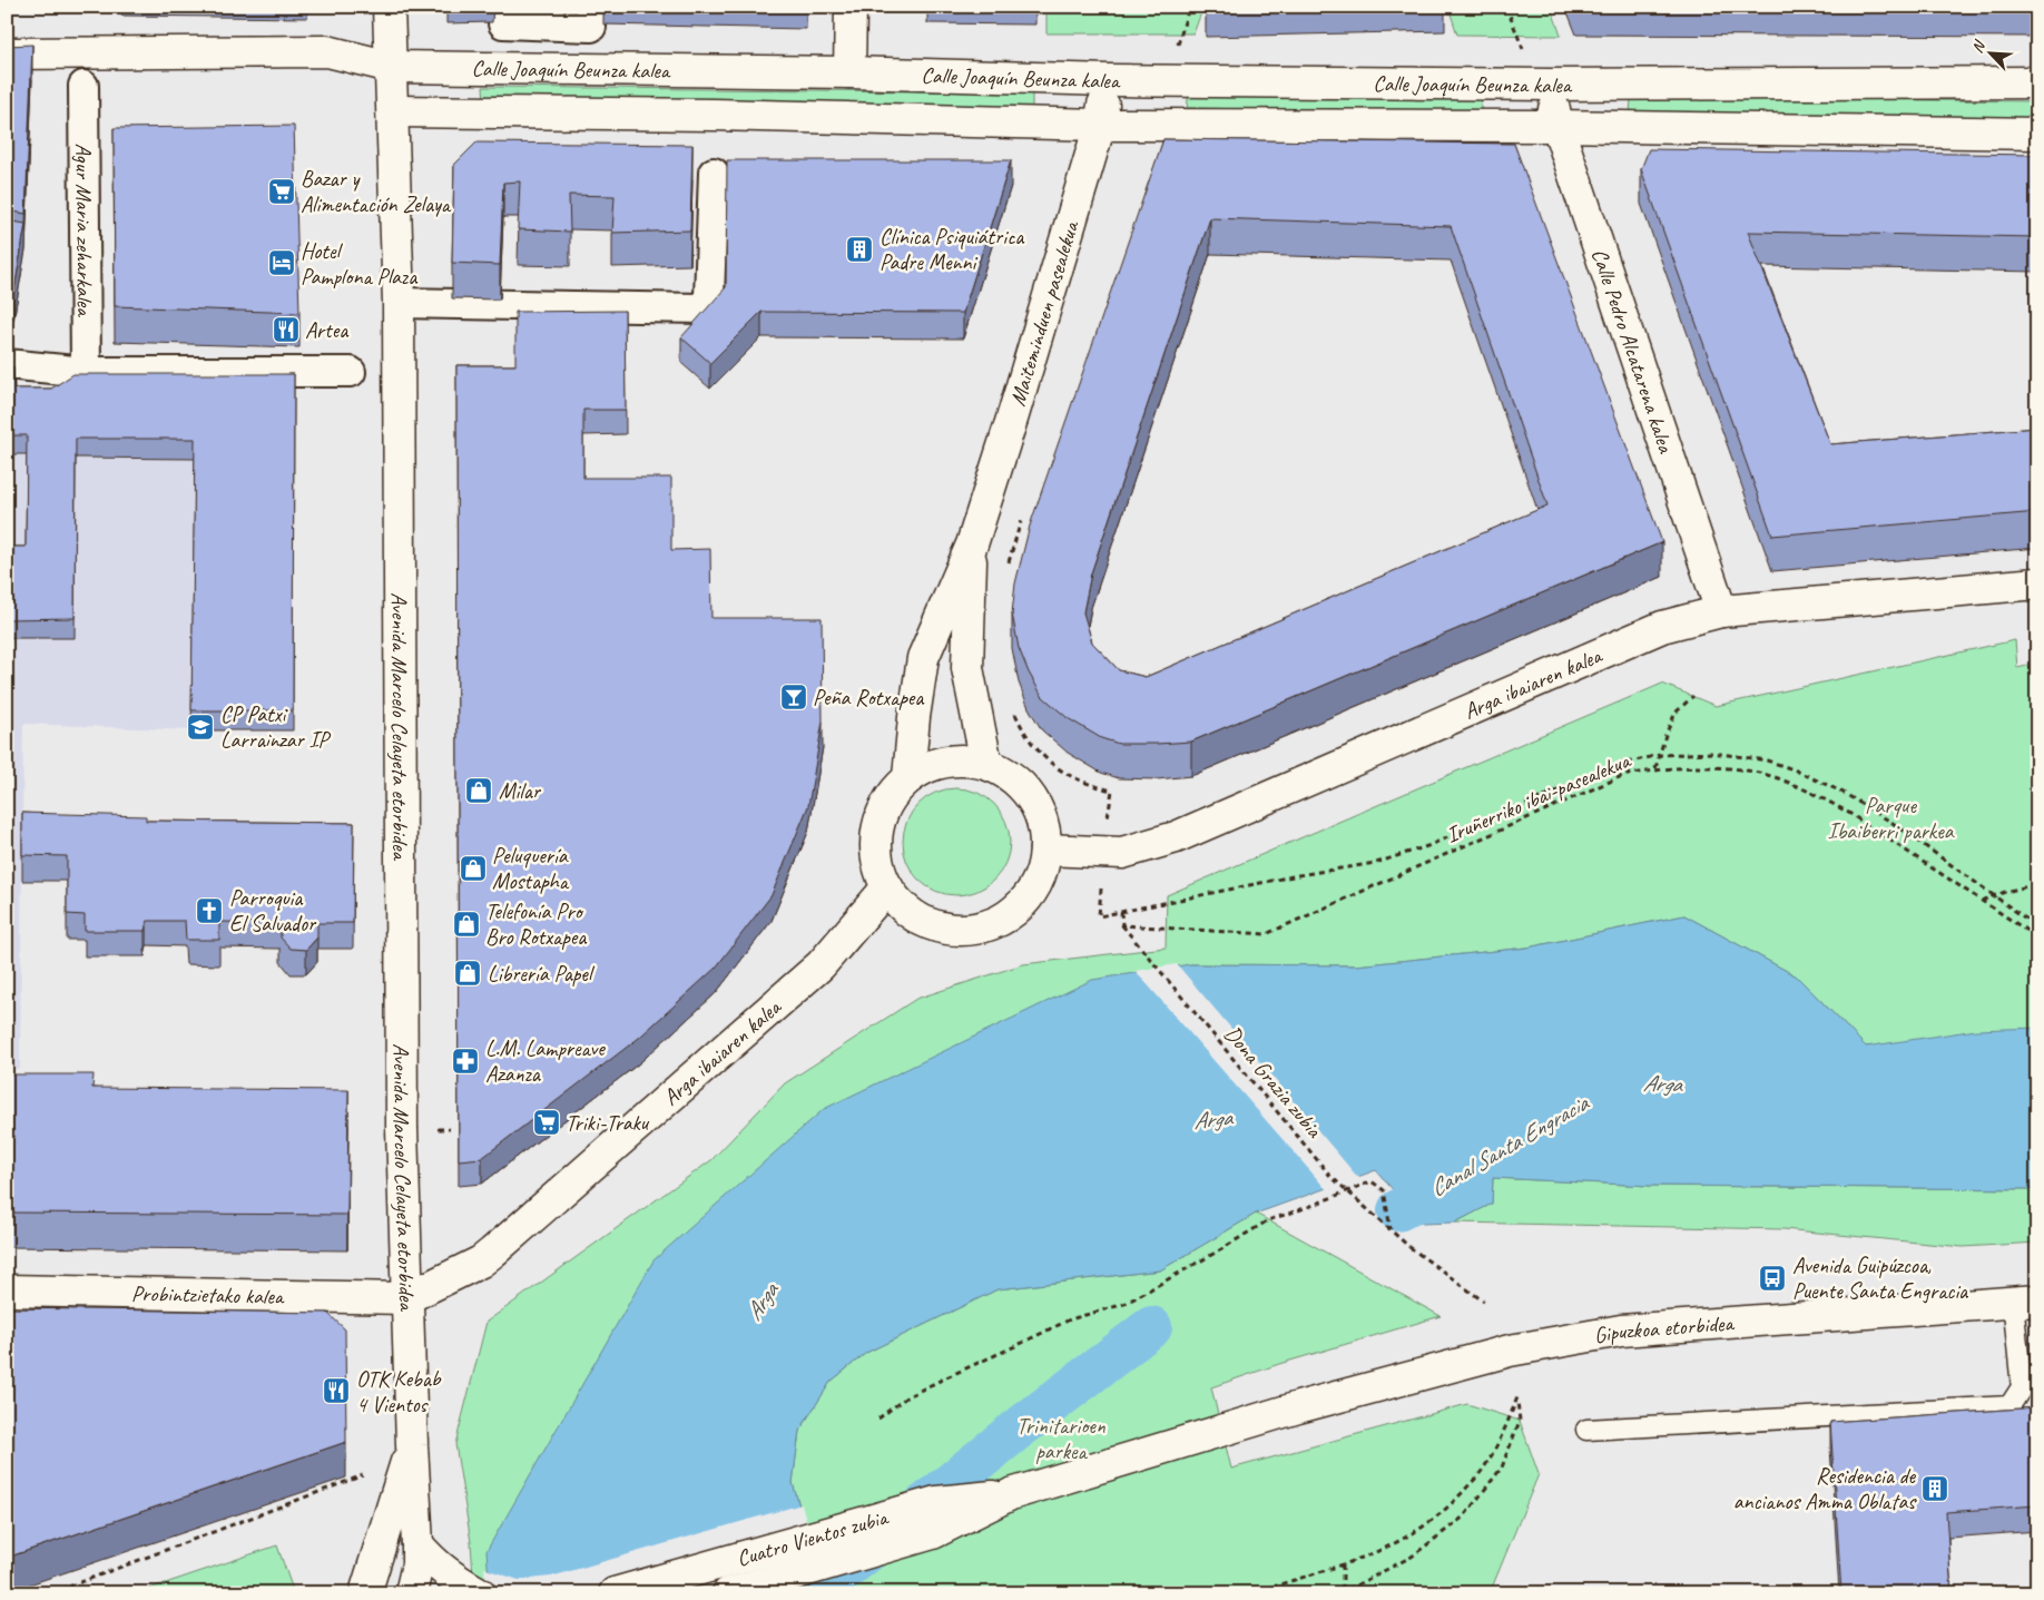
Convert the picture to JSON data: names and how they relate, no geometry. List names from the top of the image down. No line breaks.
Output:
{"streets":{"street":["Calle Joaquín Beunza kalea","Agur Maria zeharkalea","Maiteminduen pasealekua","Calle Pedro Alcatarena kalea","Arga ibaiaren kalea","Avenida Marcelo Celayeta etorbidea","Probintzietako kalea","Gipuzkoa etorbidea","Cuatro Vientos zubia"],"path":["Iruñerriko ibai-pasealekua","Dona Grazia zubia"]},"crossings":[["Calle Joaquín Beunza kalea","Maiteminduen pasealekua"],["Calle Joaquín Beunza kalea","Calle Pedro Alcatarena kalea"],["Calle Joaquín Beunza kalea","Avenida Marcelo Celayeta etorbidea"],["Maiteminduen pasealekua","Arga ibaiaren kalea"],["Calle Pedro Alcatarena kalea","Arga ibaiaren kalea"],["Arga ibaiaren kalea","Avenida Marcelo Celayeta etorbidea"],["Arga ibaiaren kalea","Probintzietako kalea"],["Avenida Marcelo Celayeta etorbidea","Probintzietako kalea"],["Iruñerriko ibai-pasealekua","Dona Grazia zubia"],["Gipuzkoa etorbidea","Cuatro Vientos zubia"]],"water":["Arga","Canal Santa Engracia"],"parks":["Parque Ibaiberri parkea","Trinitarioen parkea"],"places":{"supermarket":["Bazar y Alimentación Zelaya","Triki-Traku"],"building":["Clínica Psiquiátrica Padre Menni","Residencia de ancianos Amma Oblatas"],"hotel":["Hotel Pamplona Plaza"],"restaurant":["Artea","OTK Kebab 4 Vientos"],"bar":["Peña Rotxapea"],"school or university":["CP Patxi Larrainzar IP"],"shop":["Milar","Peluquería Mostapha","Telefonía Pro Bro Rotxapea","Librería Papel"],"church":["Parroquia El Salvador"],"pharmacy":["L.M. Lampreave Azanza"],"bus stop":["Avenida Guipúzcoa, Puente Santa Engracia"]},"north":"top left"}
